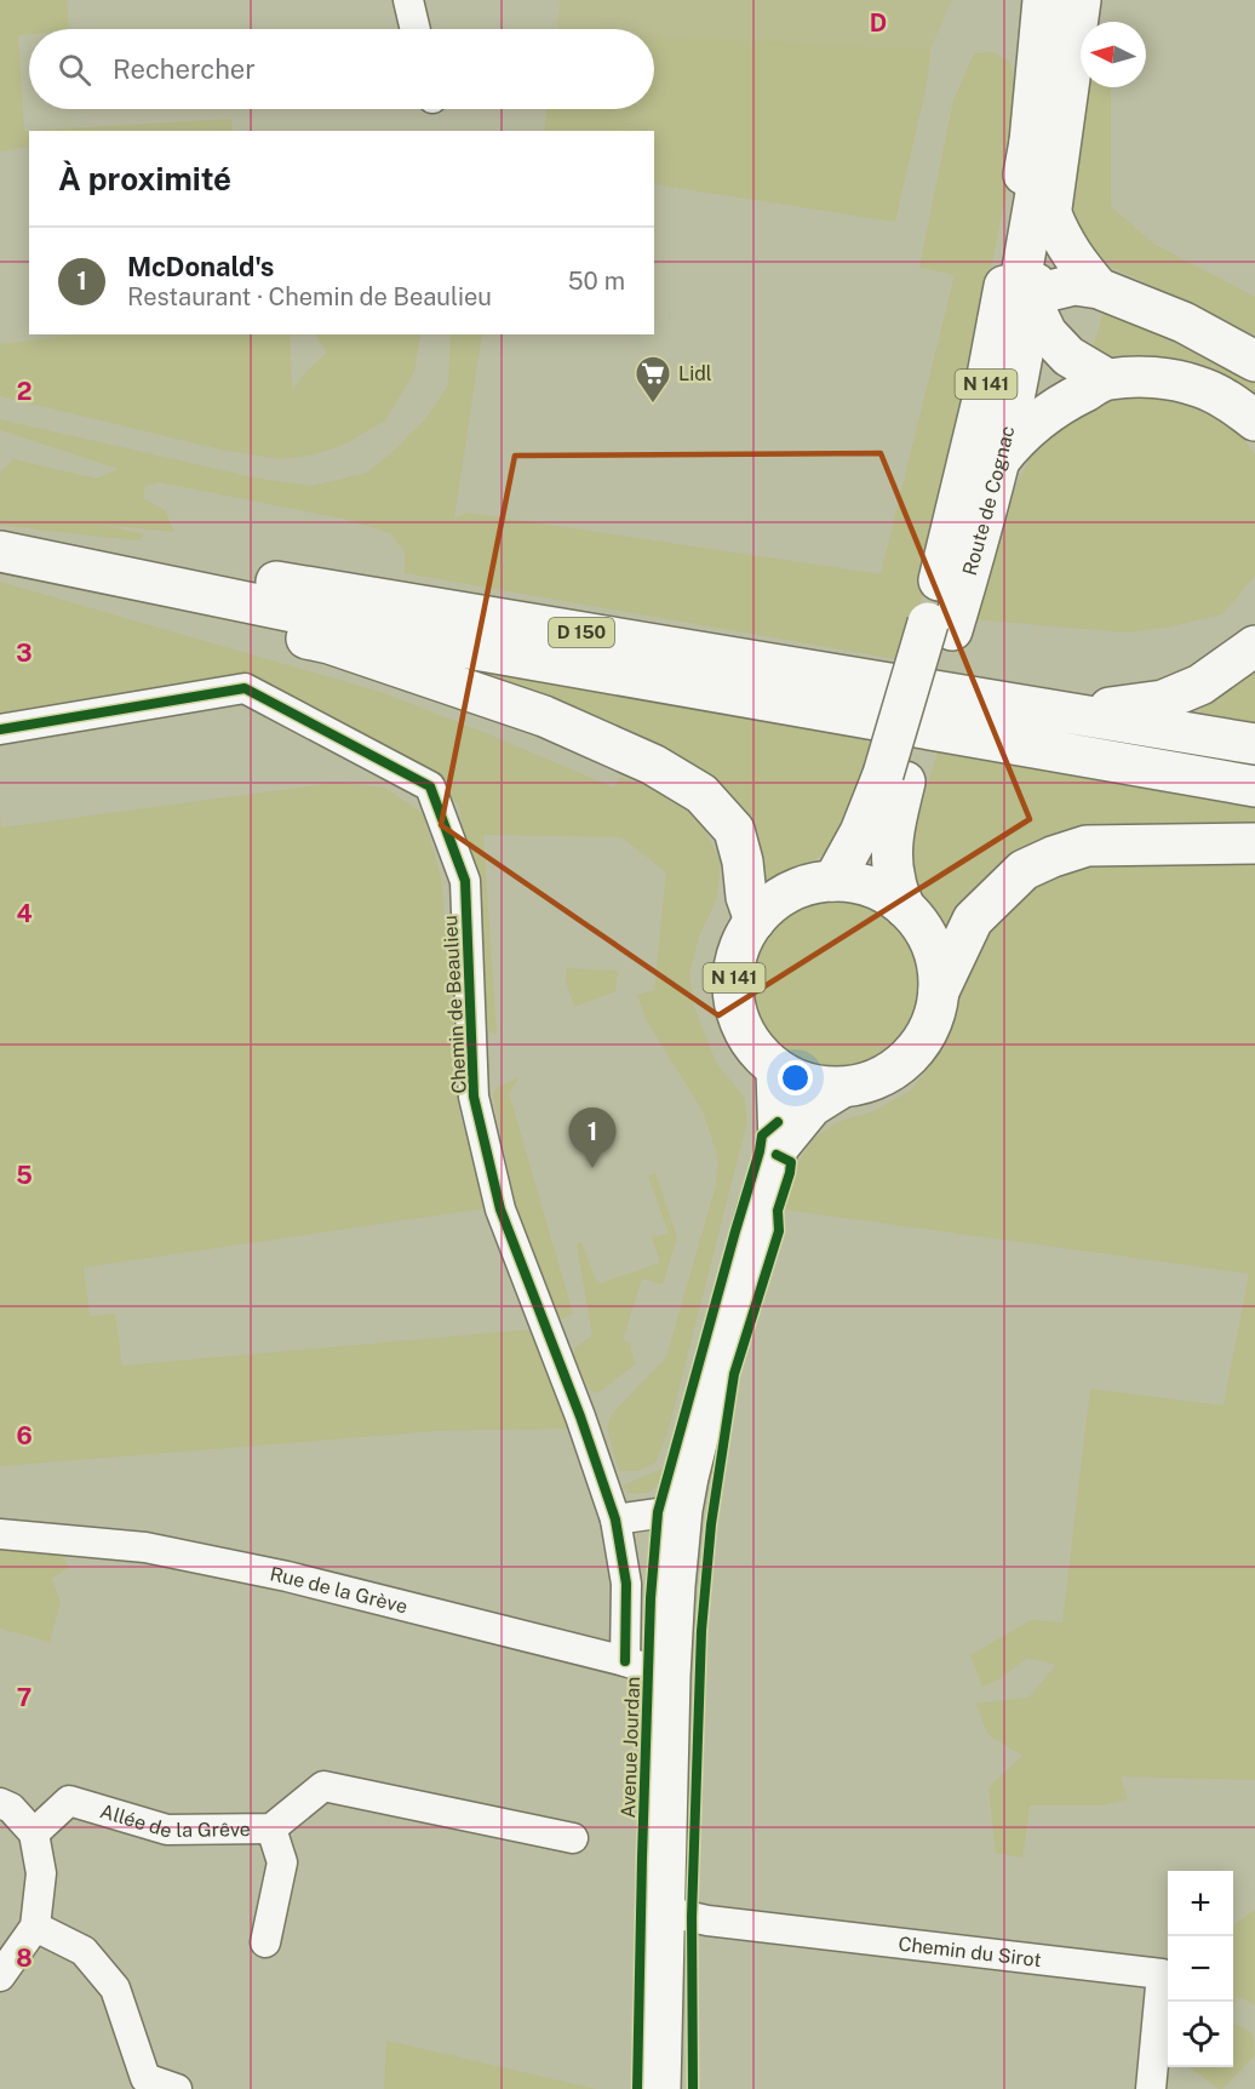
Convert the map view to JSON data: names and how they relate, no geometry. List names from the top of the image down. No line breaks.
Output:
{"streets":{"main road":["N 141","Route de Cognac","D 150","Avenue Jourdan"],"street":["Chemin de Beaulieu","Rue de la Grève","Allée de la Grêve","Chemin du Sirot"]},"crossings":[["N 141","Route de Cognac"],["N 141","Avenue Jourdan"],["Route de Cognac","Avenue Jourdan"],["Chemin de Beaulieu","Rue de la Grève"],["Rue de la Grève","Avenue Jourdan"],["Avenue Jourdan","Chemin du Sirot"]],"places":{"supermarket":["Lidl"]},"north":"left","page":{"search":"Rechercher","heading":"À proximité","list":[{"mark":"1","name":"McDonald's","note":"Restaurant · Chemin de Beaulieu","value":"50 m"}],"pins":"1","map_buttons":["+","−"]},"grid":{"columns":["D"],"rows":["2","3","4","5","6","7","8"]}}
